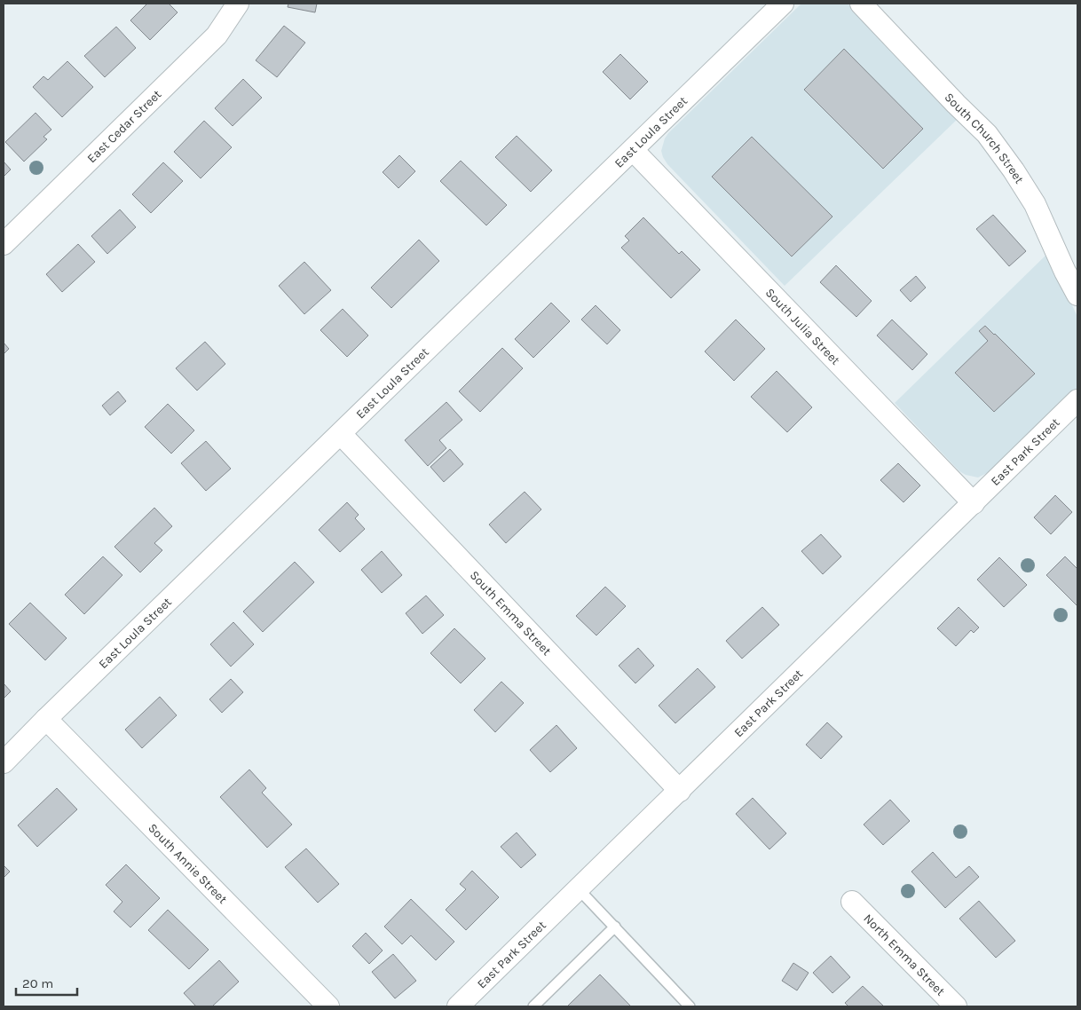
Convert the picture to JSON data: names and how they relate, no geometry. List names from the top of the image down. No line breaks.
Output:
{"streets":{"street":["East Cedar Street","East Loula Street","South Church Street","South Julia Street","East Park Street","South Emma Street","South Annie Street","North Emma Street"]},"crossings":[["East Loula Street","South Julia Street"],["East Loula Street","South Emma Street"],["East Loula Street","South Annie Street"],["South Julia Street","East Park Street"],["East Park Street","South Emma Street"]],"scale_bar":"20 m"}
